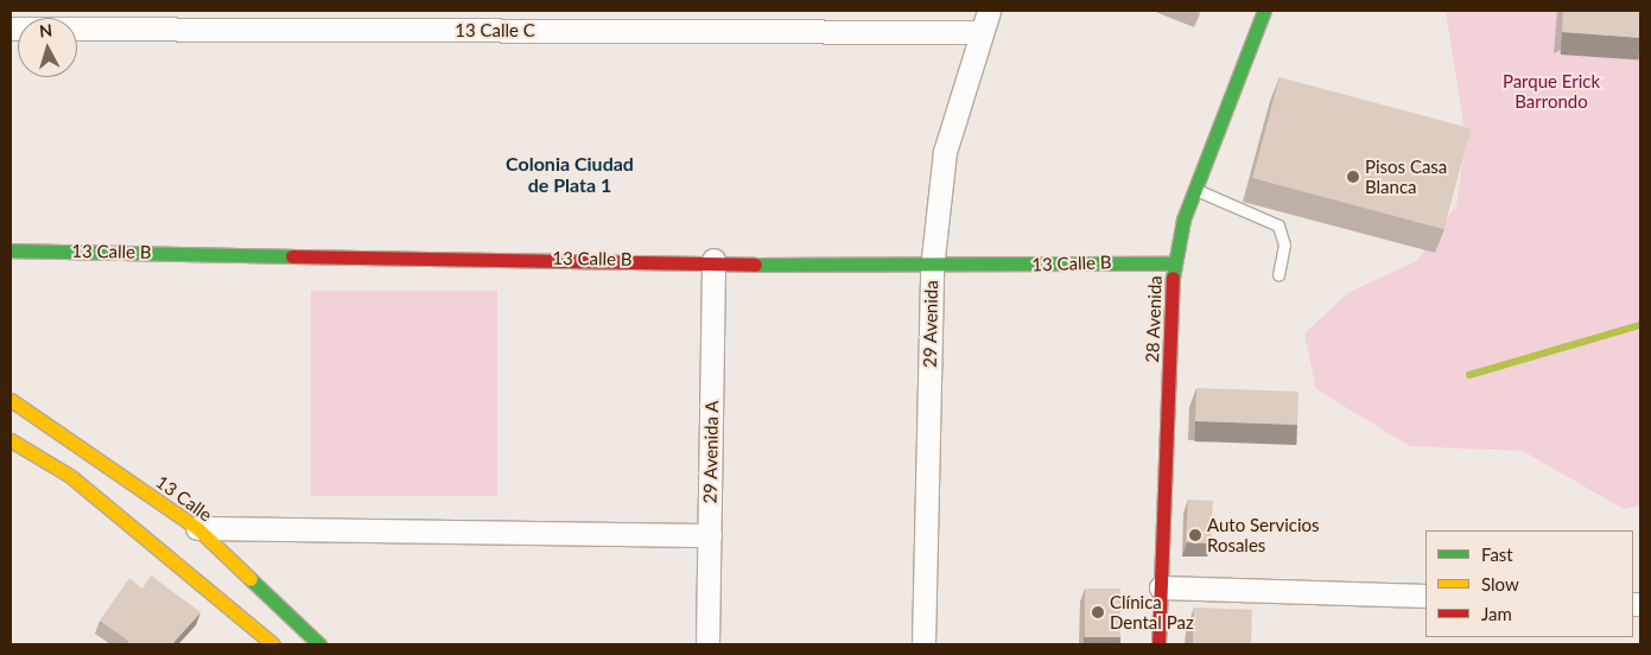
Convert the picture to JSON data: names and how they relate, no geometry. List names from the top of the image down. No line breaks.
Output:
{"streets":{"street":["13 Calle C","13 Calle B","28 Avenida","29 Avenida","29 Avenida A","13 Calle"]},"crossings":[["13 Calle C","29 Avenida"],["13 Calle B","28 Avenida"],["13 Calle B","29 Avenida"],["13 Calle B","29 Avenida A"]],"districts":["Colonia Ciudad de Plata 1"],"parks":["Parque Erick Barrondo"],"places":["Pisos Casa Blanca","Auto Servicios Rosales","Clínica Dental Paz"],"legend":["Fast","Slow","Jam"],"north":"top"}
